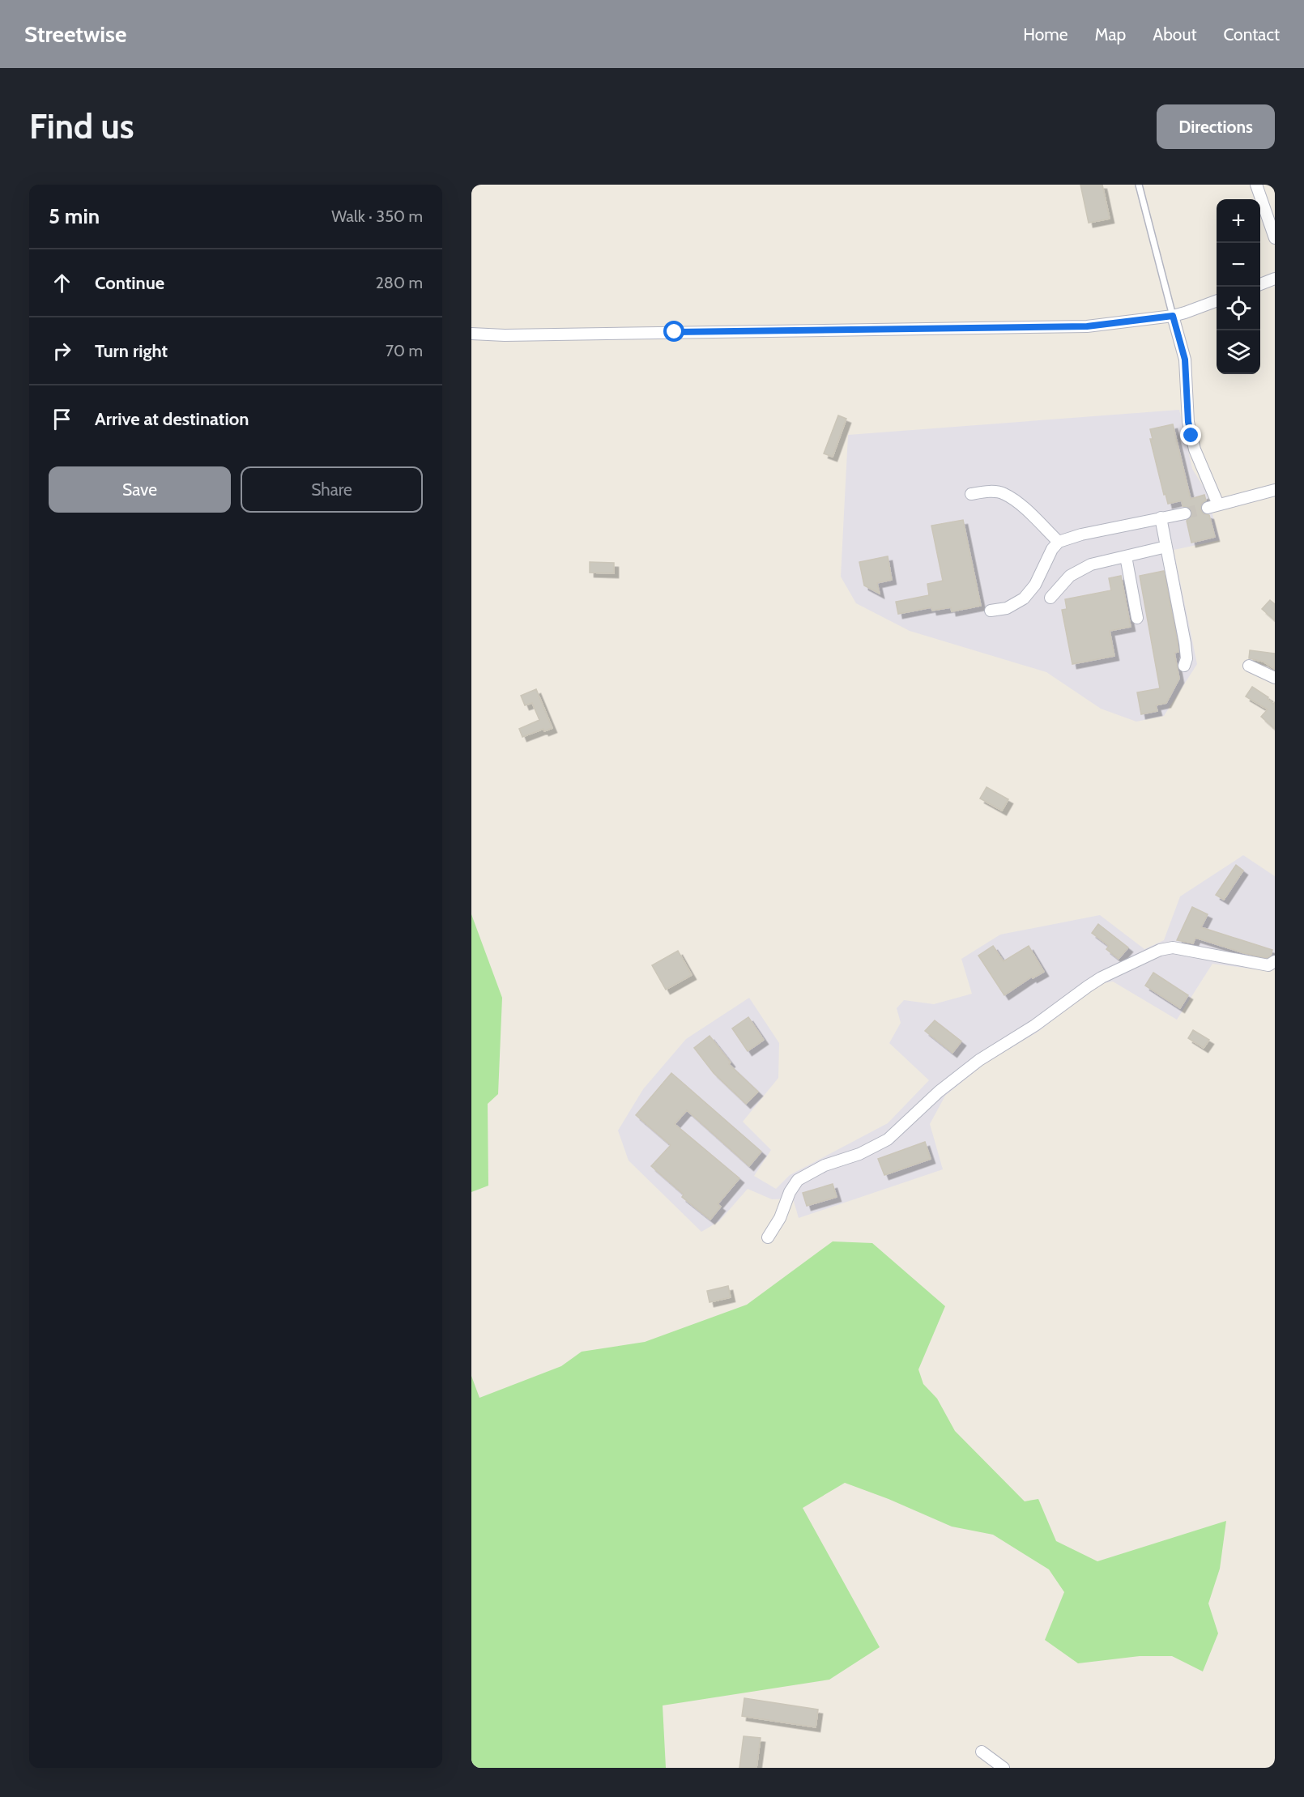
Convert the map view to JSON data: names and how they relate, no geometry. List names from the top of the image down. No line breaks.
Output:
{"page":{"header":"Streetwise","nav":["Home","Map","About","Contact"],"buttons":["Directions",["Save","Share"]],"title":"Find us","heading":["5 min","Walk · 350 m"],"map_buttons":["+","−"],"list":[["Continue","280 m"],["Turn right","70 m"],"Arrive at destination"]}}
